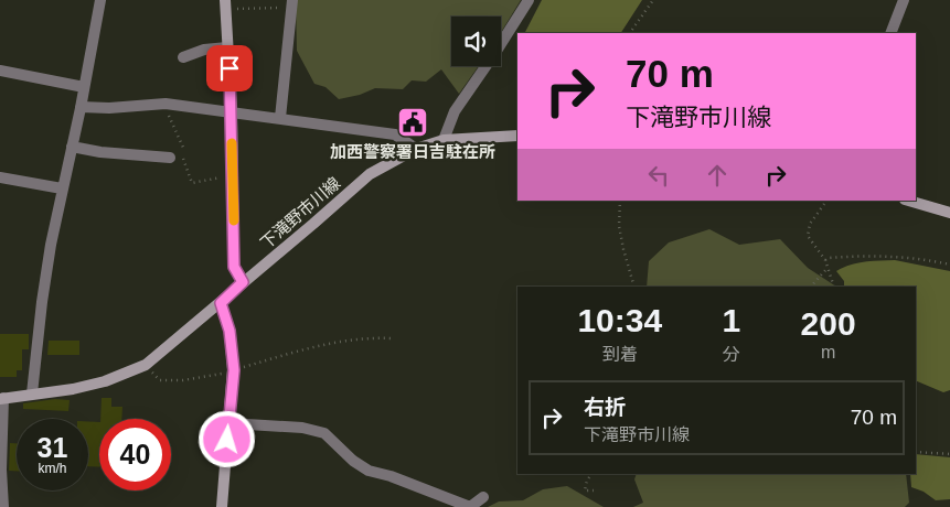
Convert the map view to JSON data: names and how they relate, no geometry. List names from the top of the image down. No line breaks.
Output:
{"streets":{"main road":["下滝野市川線"]},"places":{"public building":["加西警察署日吉駐在所"]},"page":{"turn":["70 m","下滝野市川線"],"eta":["10:34","到着","1","分","200","m"],"list":[{"name":"右折","note":"下滝野市川線","value":"70 m"}],"speed":"31 km/h","limit":"40"}}
